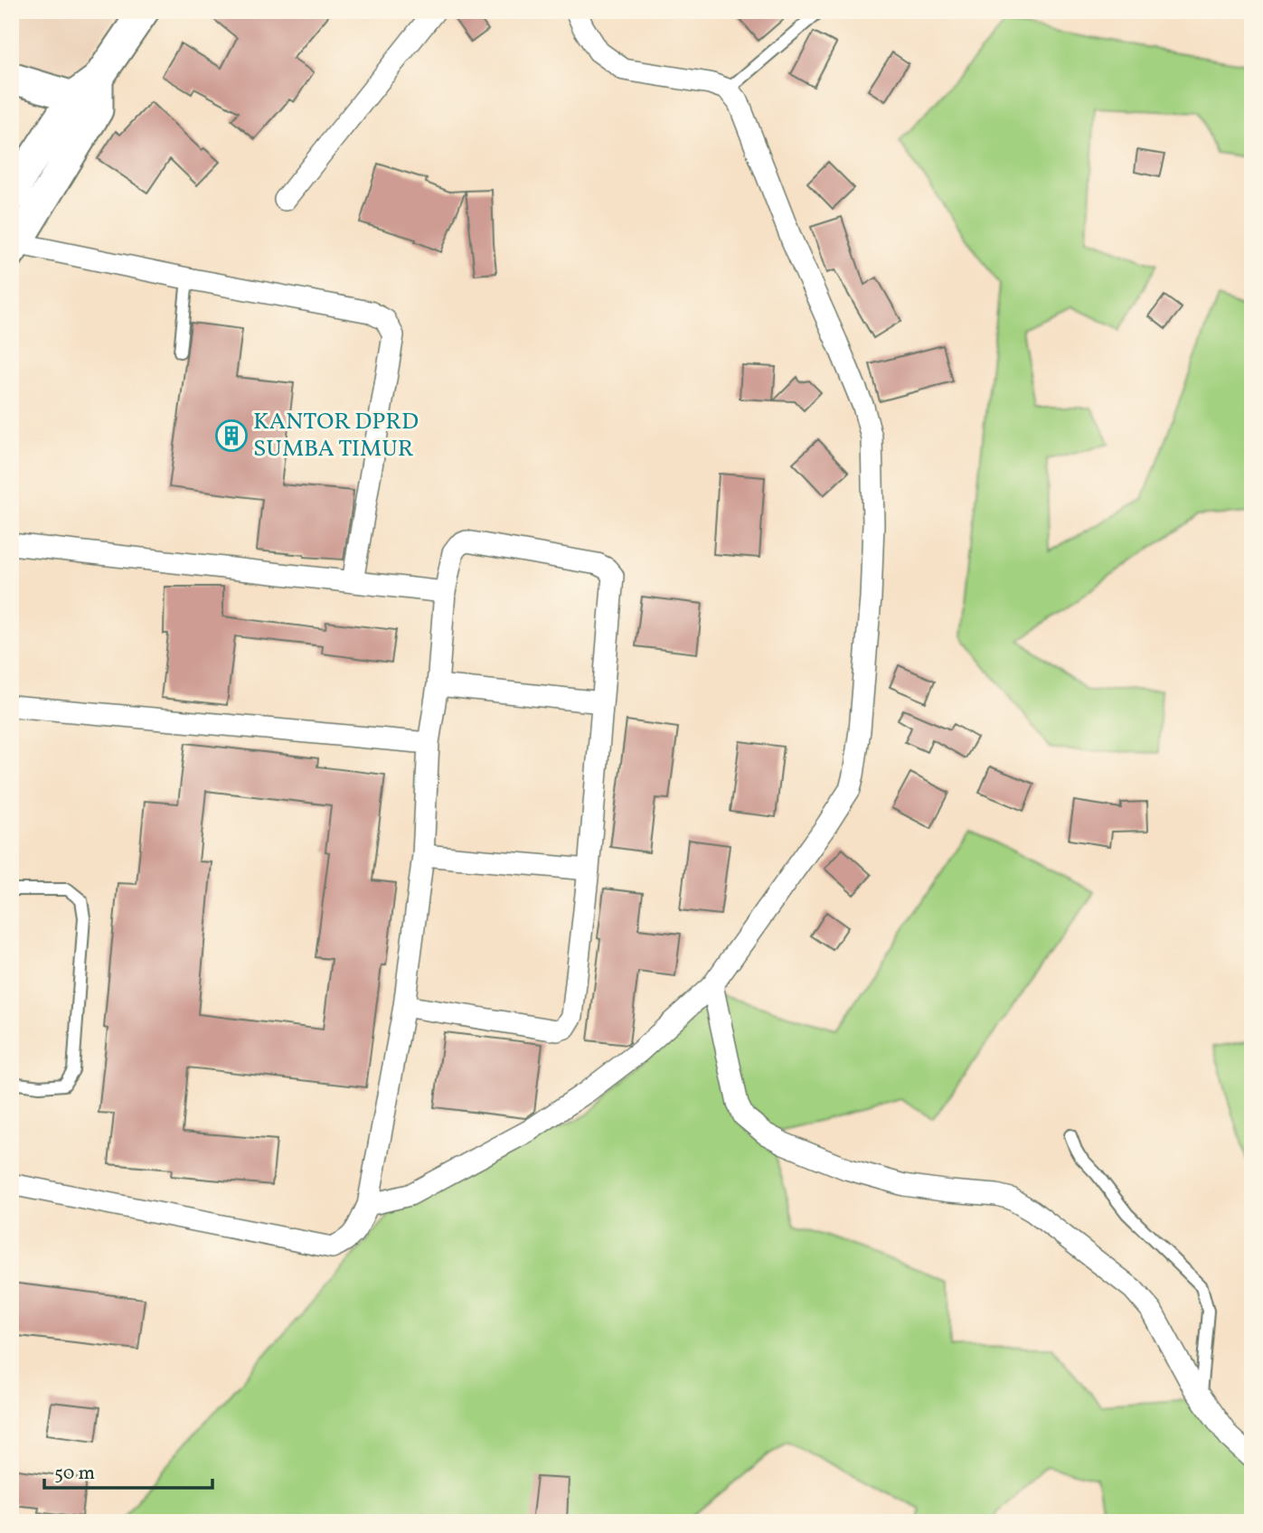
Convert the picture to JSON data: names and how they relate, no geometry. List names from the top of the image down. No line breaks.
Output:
{"places":{"building":["KANTOR DPRD SUMBA TIMUR"]},"scale_bar":"50 m"}
